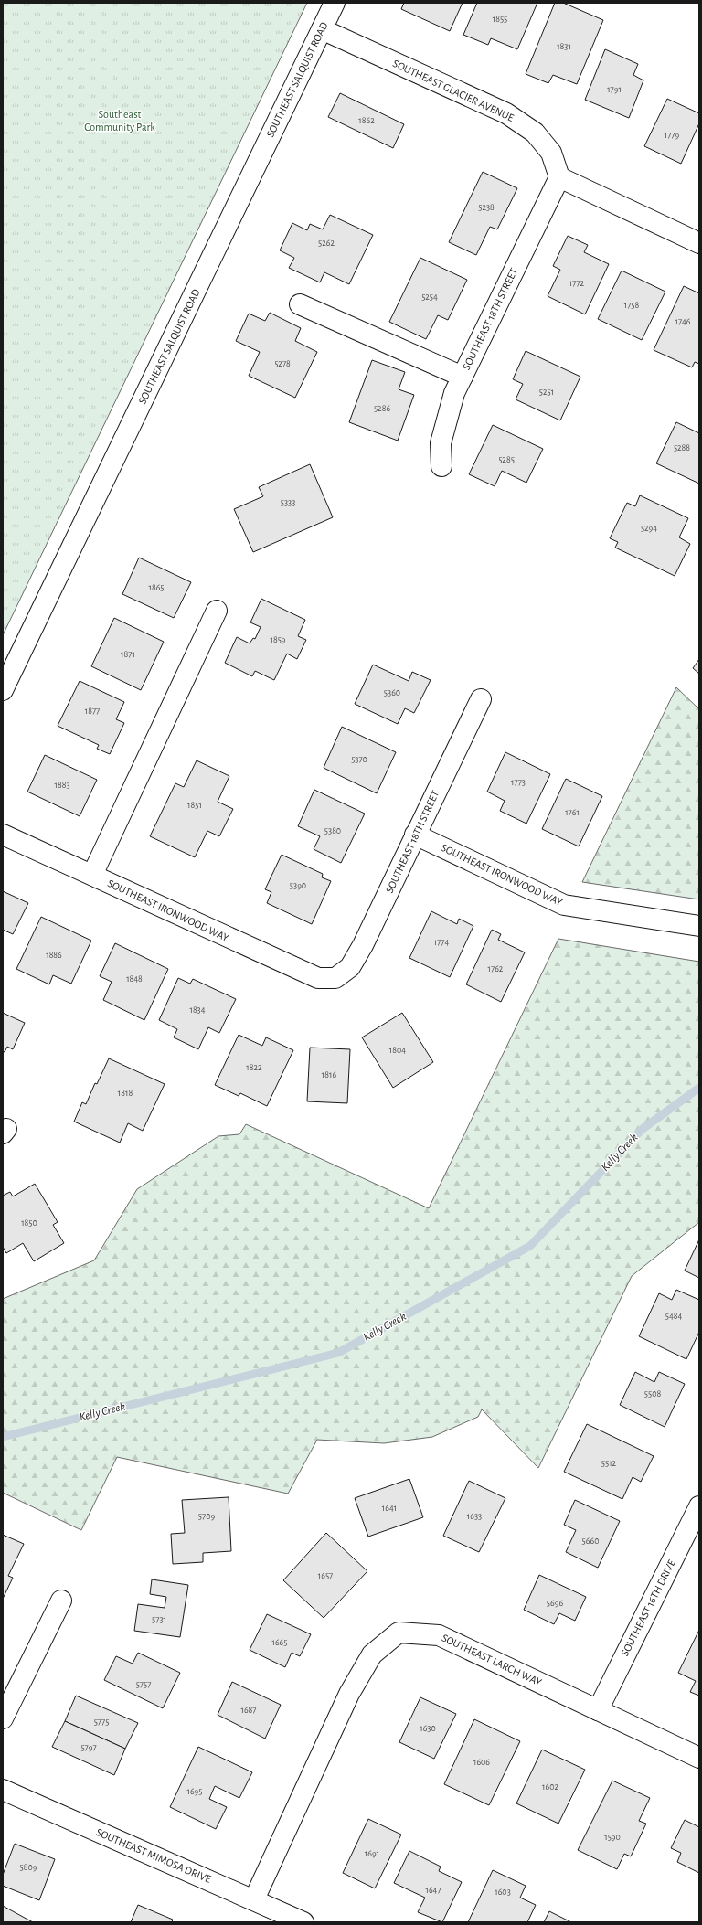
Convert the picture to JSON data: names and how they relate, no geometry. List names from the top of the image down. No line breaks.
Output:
{"streets":{"street":["SOUTHEAST SALQUIST ROAD","SOUTHEAST GLACIER AVENUE","SOUTHEAST 18TH STREET","SOUTHEAST IRONWOOD WAY","SOUTHEAST 16TH DRIVE","SOUTHEAST LARCH WAY","SOUTHEAST MIMOSA DRIVE"]},"crossings":[["SOUTHEAST SALQUIST ROAD","SOUTHEAST GLACIER AVENUE"],["SOUTHEAST GLACIER AVENUE","SOUTHEAST 18TH STREET"],["SOUTHEAST 18TH STREET","SOUTHEAST IRONWOOD WAY"],["SOUTHEAST 16TH DRIVE","SOUTHEAST LARCH WAY"],["SOUTHEAST LARCH WAY","SOUTHEAST MIMOSA DRIVE"]],"water":["Kelly Creek"],"parks":["Southeast Community Park"],"house_numbers":["1855","1831","1791","1862","1779","5238","5262","1772","5254","1758","1746","5278","5251","5286","5288","5285","5333","5294","1865","1859","1871","5360","1877","5370","1773","1883","1851","1761","5380","5390","1774","1886","1762","1848","1834","1804","1822","1816","1818","1850","5484","5508","5512","1641","5709","1633","5660","1657","5696","5731","1665","5757","1687","5775","1630","5797","1606","1602","1695","1590","1691","5809","1647","1603"]}
